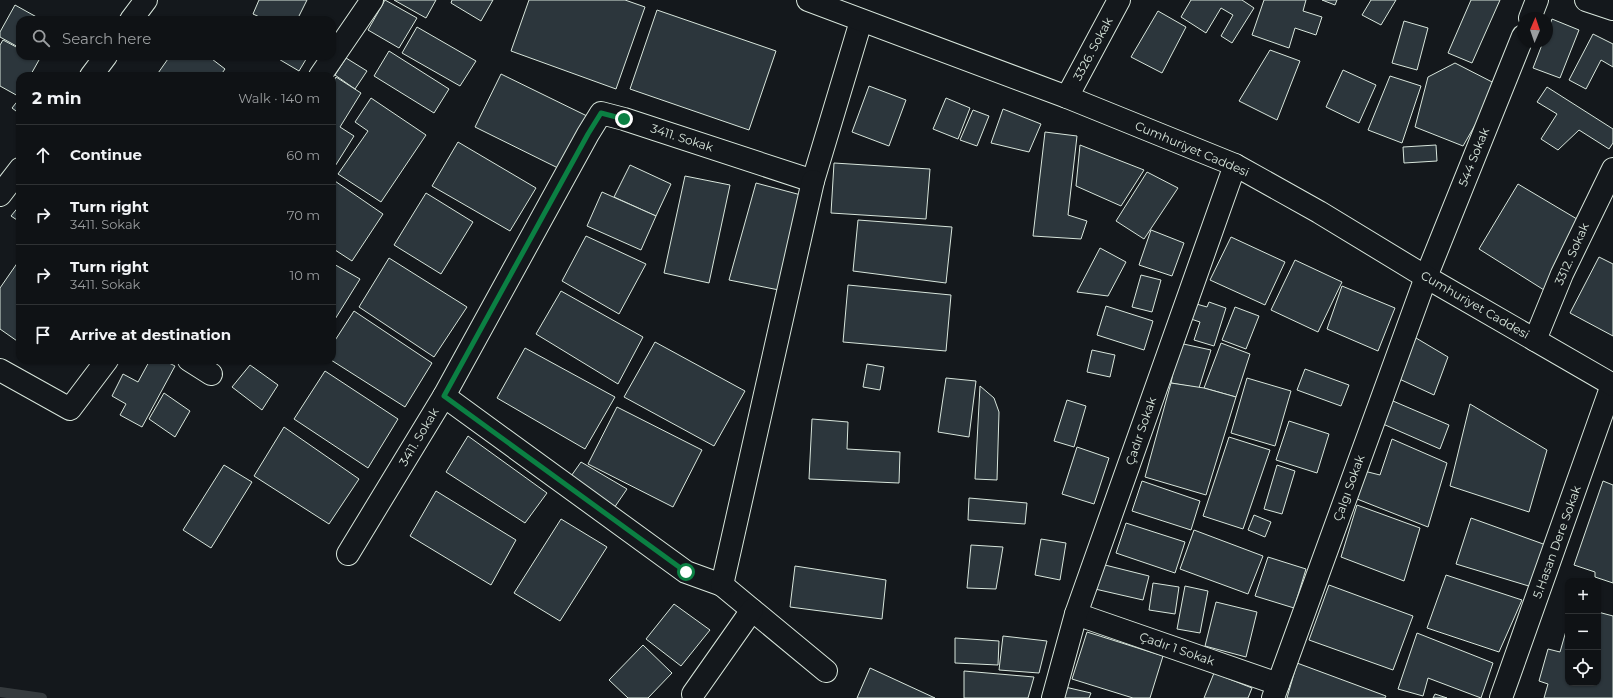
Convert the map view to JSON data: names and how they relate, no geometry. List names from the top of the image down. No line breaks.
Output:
{"streets":{"street":["3326. Sokak","3411. Sokak","Cumhuriyet Caddesi","544 Sokak","3312. Sokak","Çadır Sokak","Çalgı Sokak","5.Hasan Dere Sokak","Çadır 1 Sokak"]},"crossings":[["3326. Sokak","Cumhuriyet Caddesi"],["Cumhuriyet Caddesi","544 Sokak"],["Cumhuriyet Caddesi","3312. Sokak"],["Cumhuriyet Caddesi","Çadır Sokak"],["Cumhuriyet Caddesi","Çalgı Sokak"],["Cumhuriyet Caddesi","5.Hasan Dere Sokak"],["544 Sokak","Çalgı Sokak"],["Çadır Sokak","Çadır 1 Sokak"],["Çalgı Sokak","Çadır 1 Sokak"]],"north":"top","page":{"search":"Search here","heading":["2 min","Walk · 140 m"],"list":[["Continue","60 m"],["Turn right","3411. Sokak","70 m"],["Turn right","3411. Sokak","10 m"],"Arrive at destination"],"map_buttons":["+","−"]}}
